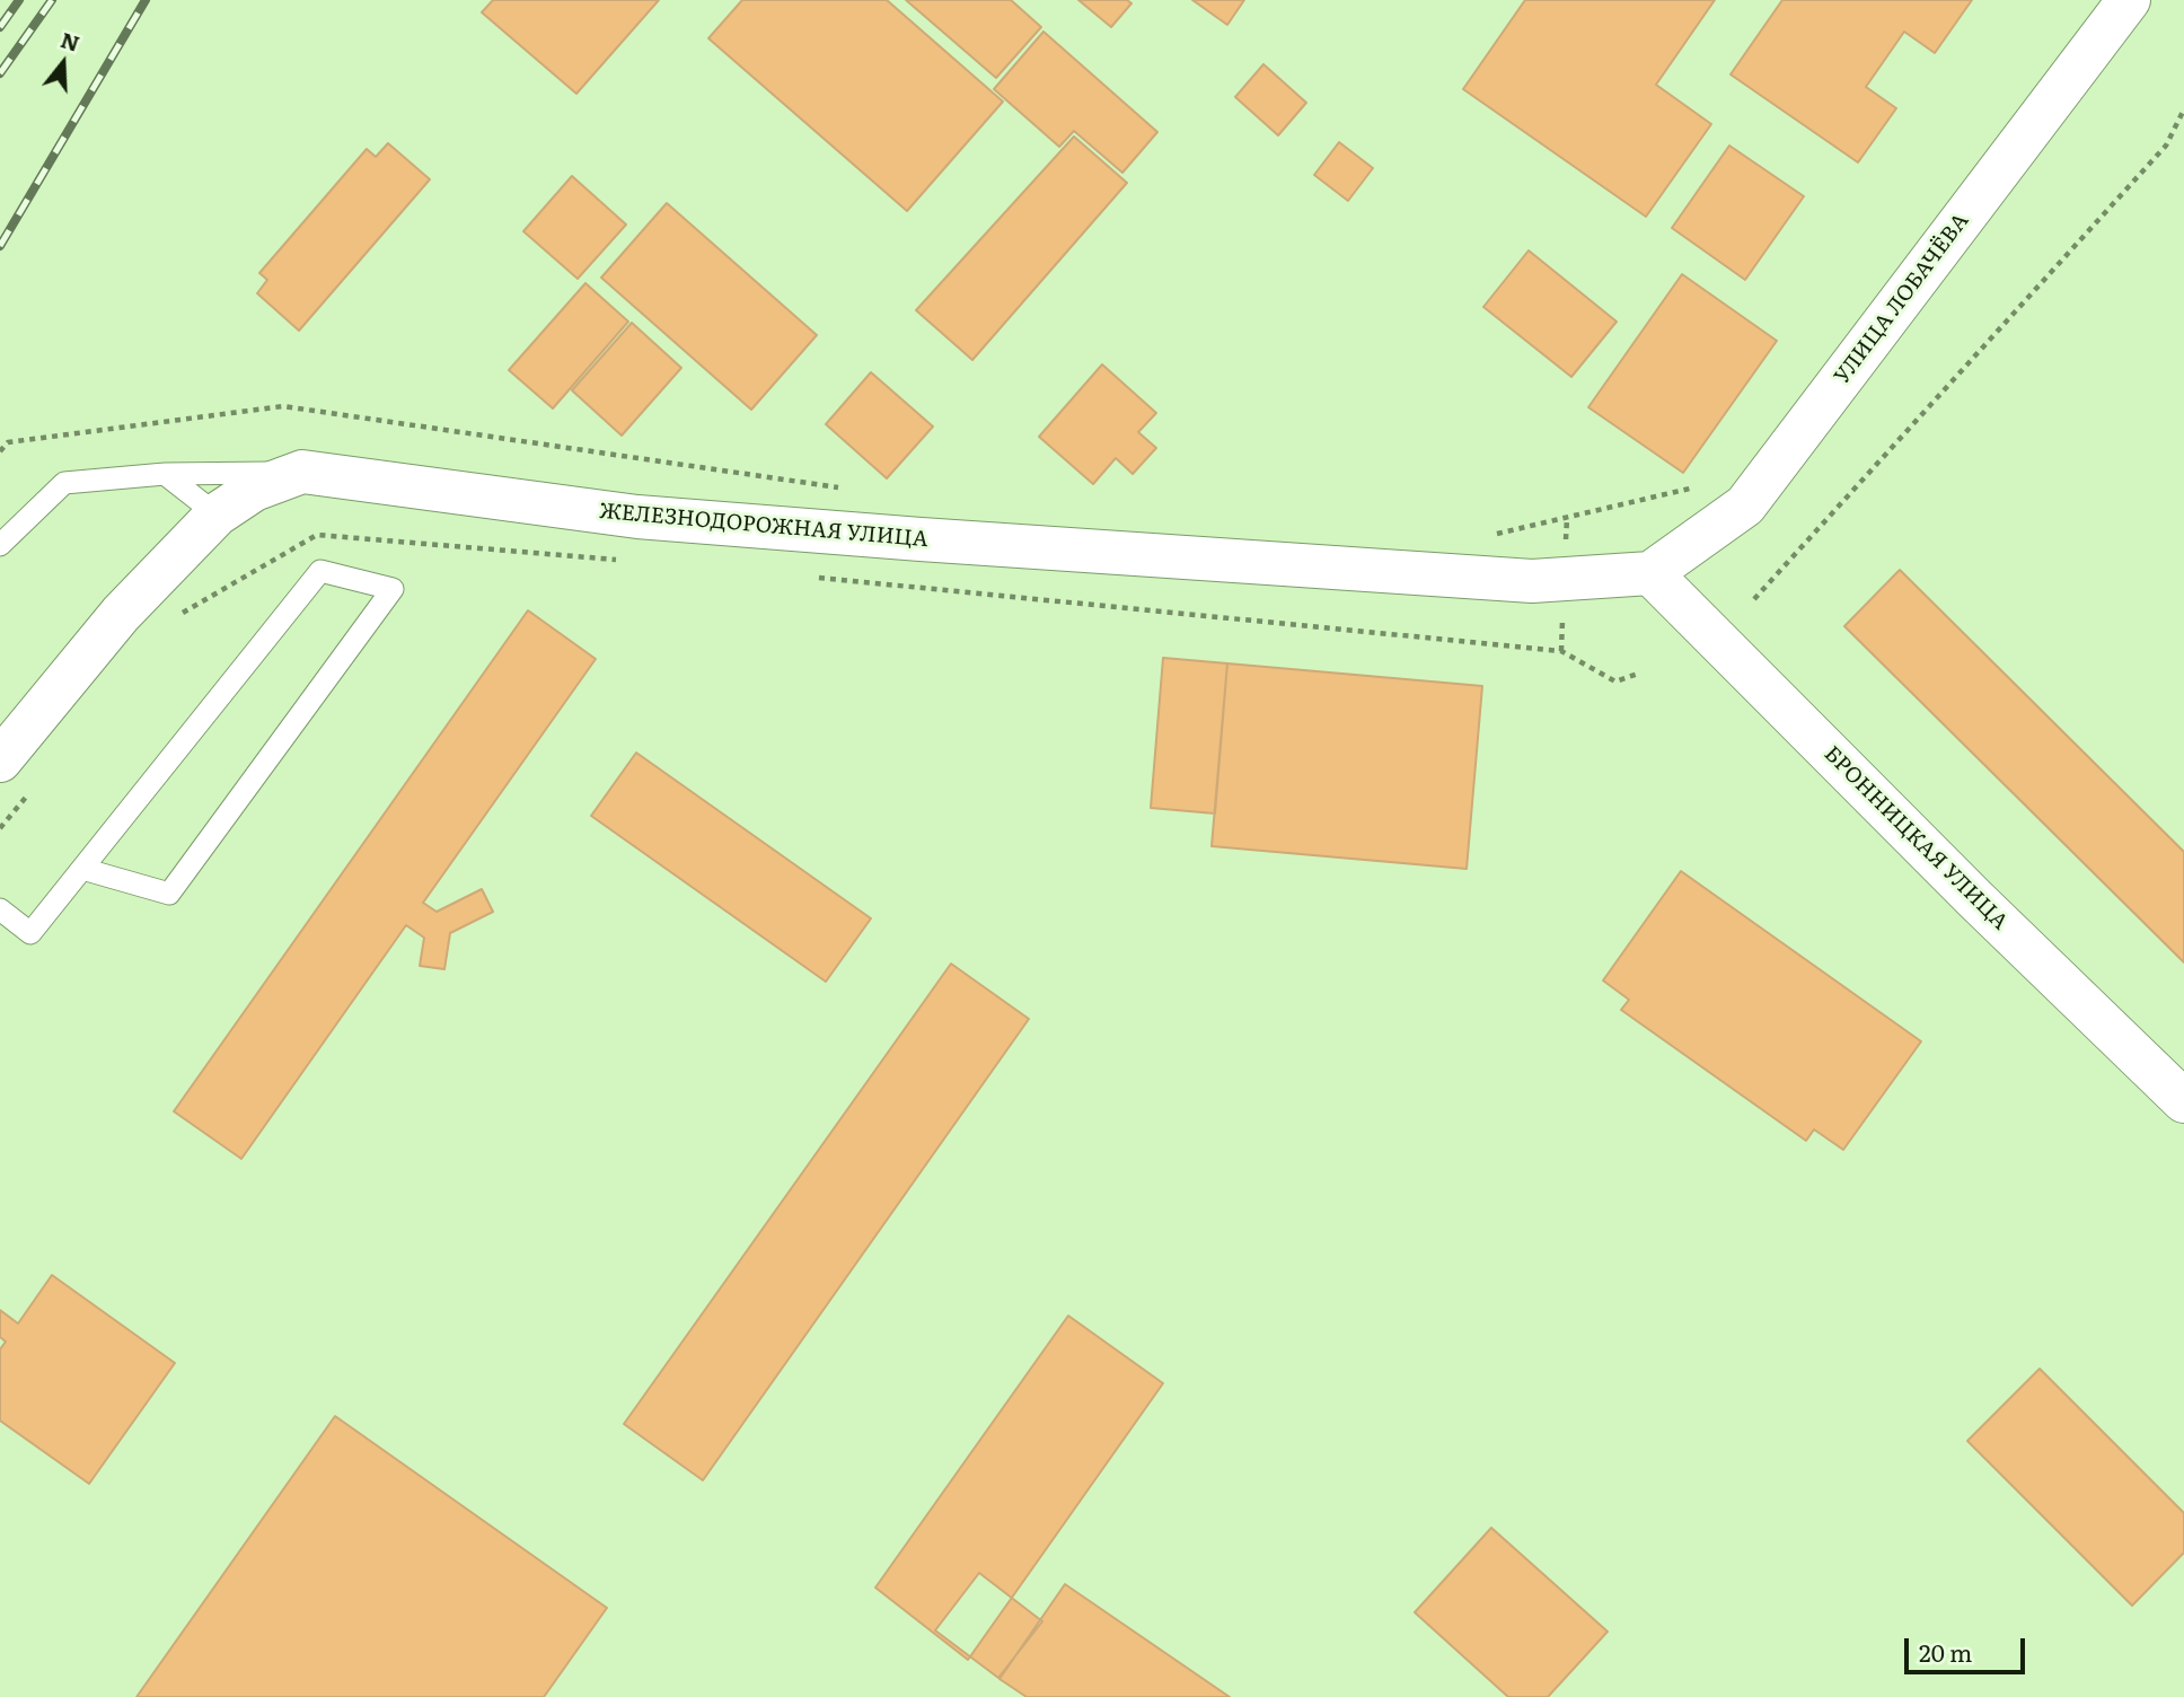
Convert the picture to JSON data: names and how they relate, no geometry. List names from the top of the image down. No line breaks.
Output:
{"streets":{"main road":["УЛИЦА ЛОБАЧЁВА","ЖЕЛЕЗНОДОРОЖНАЯ УЛИЦА","БРОННИЦКАЯ УЛИЦА"]},"crossings":[["УЛИЦА ЛОБАЧЁВА","ЖЕЛЕЗНОДОРОЖНАЯ УЛИЦА"],["УЛИЦА ЛОБАЧЁВА","БРОННИЦКАЯ УЛИЦА"],["ЖЕЛЕЗНОДОРОЖНАЯ УЛИЦА","БРОННИЦКАЯ УЛИЦА"]],"scale_bar":"20 m","north":"top"}
